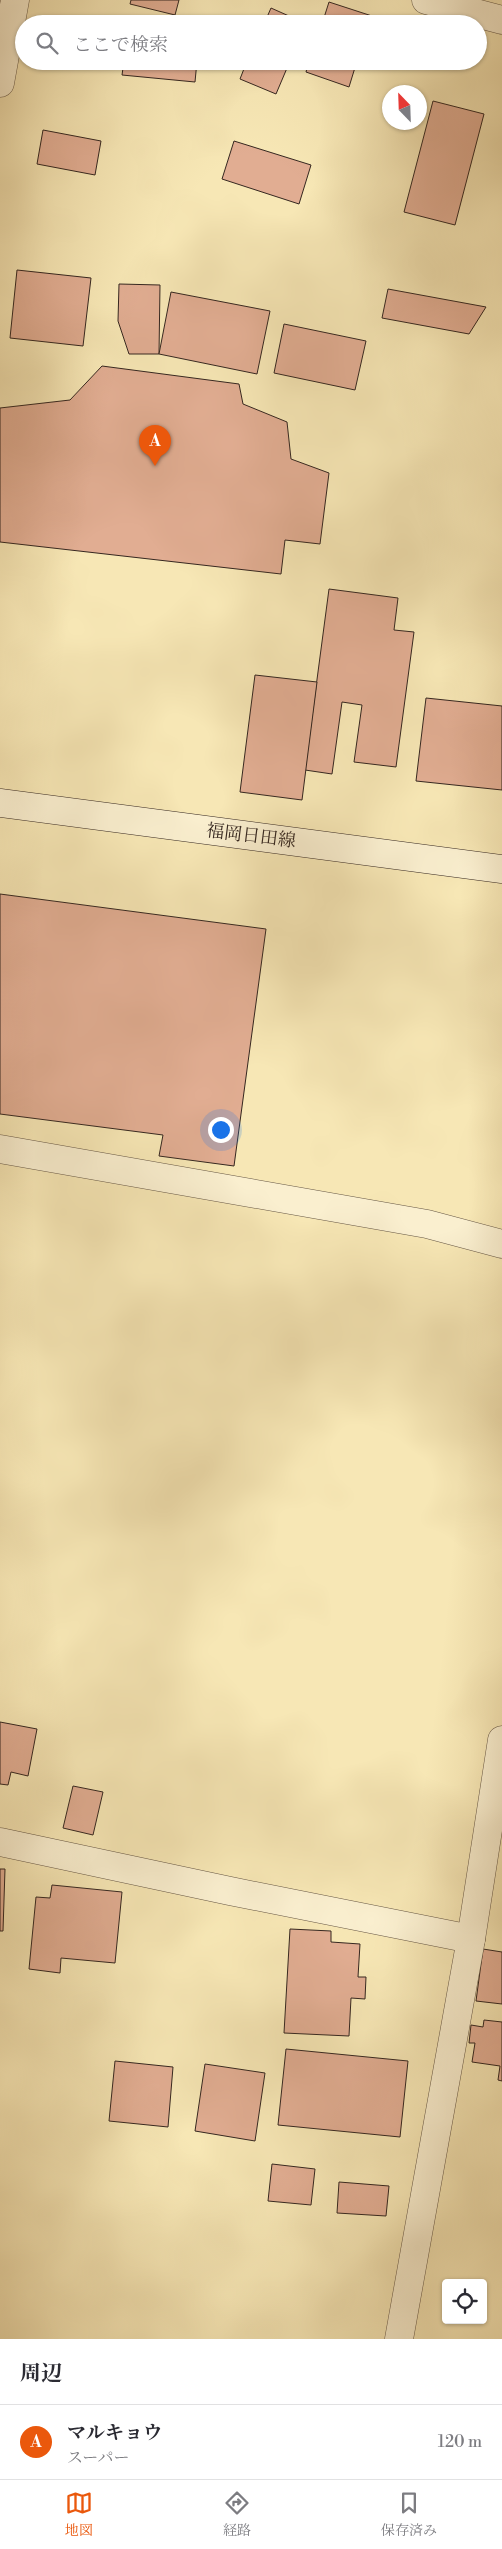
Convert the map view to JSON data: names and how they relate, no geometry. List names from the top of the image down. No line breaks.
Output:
{"streets":{"street":["福岡日田線"]},"north":"top left","page":{"search":"ここで検索","pins":"A","heading":"周辺","list":[{"mark":"A","name":"マルキョウ","note":"スーパー","value":"120 m"}],"nav":["地図","経路","保存済み"]}}
